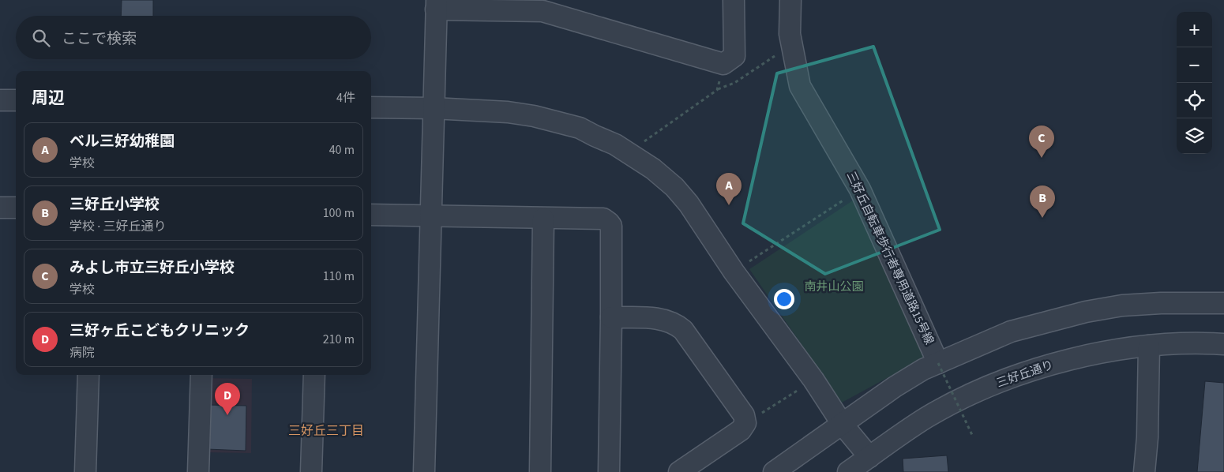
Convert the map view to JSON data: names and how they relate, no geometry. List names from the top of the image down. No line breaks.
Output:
{"streets":{"street":["三好丘自転車歩行者専用道路15号線","三好丘通り"]},"districts":["三好丘三丁目"],"parks":["南井山公園"],"page":{"map_buttons":["+","−"],"search":"ここで検索","heading":["周辺","4件"],"list":[{"mark":"A","name":"ベル三好幼稚園","note":"学校","value":"40 m"},{"mark":"B","name":"三好丘小学校","note":"学校 · 三好丘通り","value":"100 m"},{"mark":"C","name":"みよし市立三好丘小学校","note":"学校","value":"110 m"},{"mark":"D","name":"三好ヶ丘こどもクリニック","note":"病院","value":"210 m"}],"pins":["C","A","B","D"]}}
